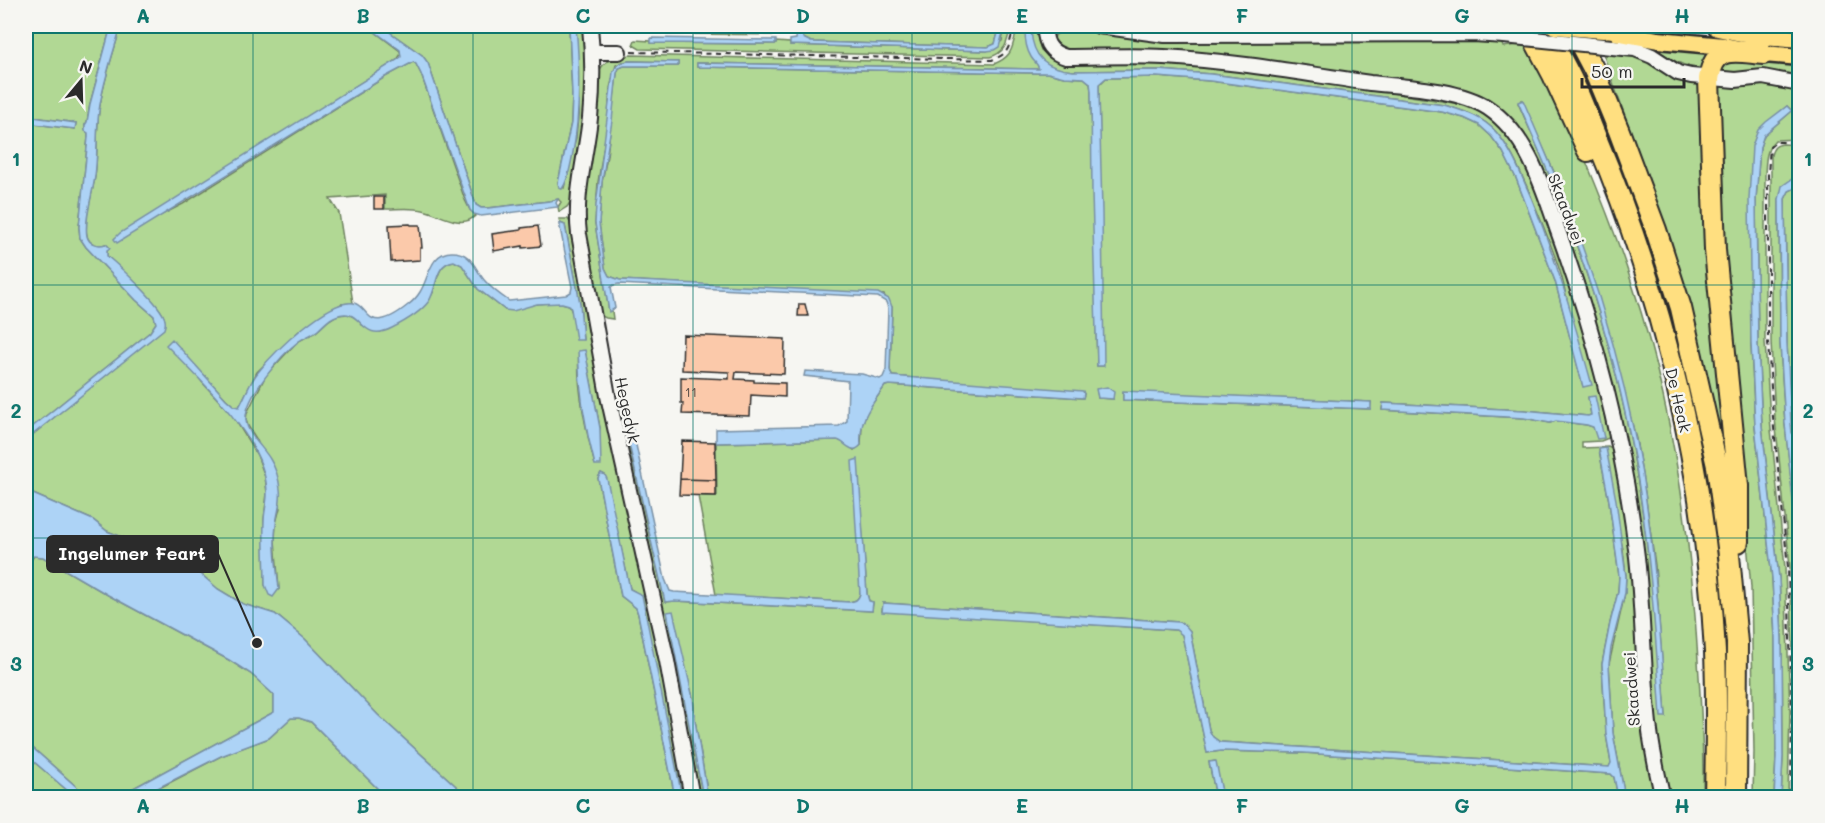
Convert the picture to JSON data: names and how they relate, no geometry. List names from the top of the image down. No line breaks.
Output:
{"streets":{"highway":["De Heak"],"street":["Skaadwei","Hegedyk"]},"places":["Ingelumer Feart"],"house_numbers":["11"],"scale_bar":"50 m","north":"top","grid":{"columns":["A","B","C","D","E","F","G","H"],"rows":["1","2","3"]}}
